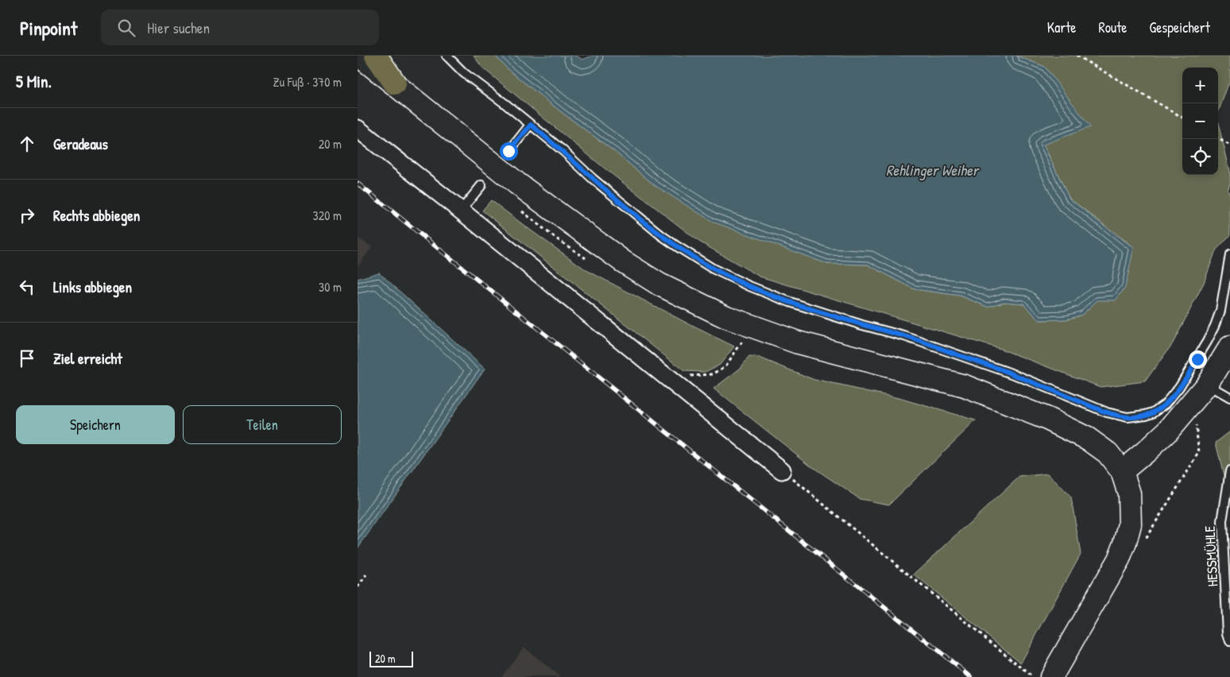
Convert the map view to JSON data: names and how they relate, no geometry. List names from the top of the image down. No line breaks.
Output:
{"streets":{"lane":["HESSMÜHLE"]},"water":["Rehlinger Weiher"],"scale_bar":"20 m","page":{"header":"Pinpoint","search":"Hier suchen","nav":["Karte","Route","Gespeichert"],"heading":["5 Min.","Zu Fuß · 370 m"],"map_buttons":["+","−"],"list":[["Geradeaus","20 m"],["Rechts abbiegen","320 m"],["Links abbiegen","30 m"],"Ziel erreicht"],"buttons":["Speichern","Teilen"],"scale":"20 m"}}
